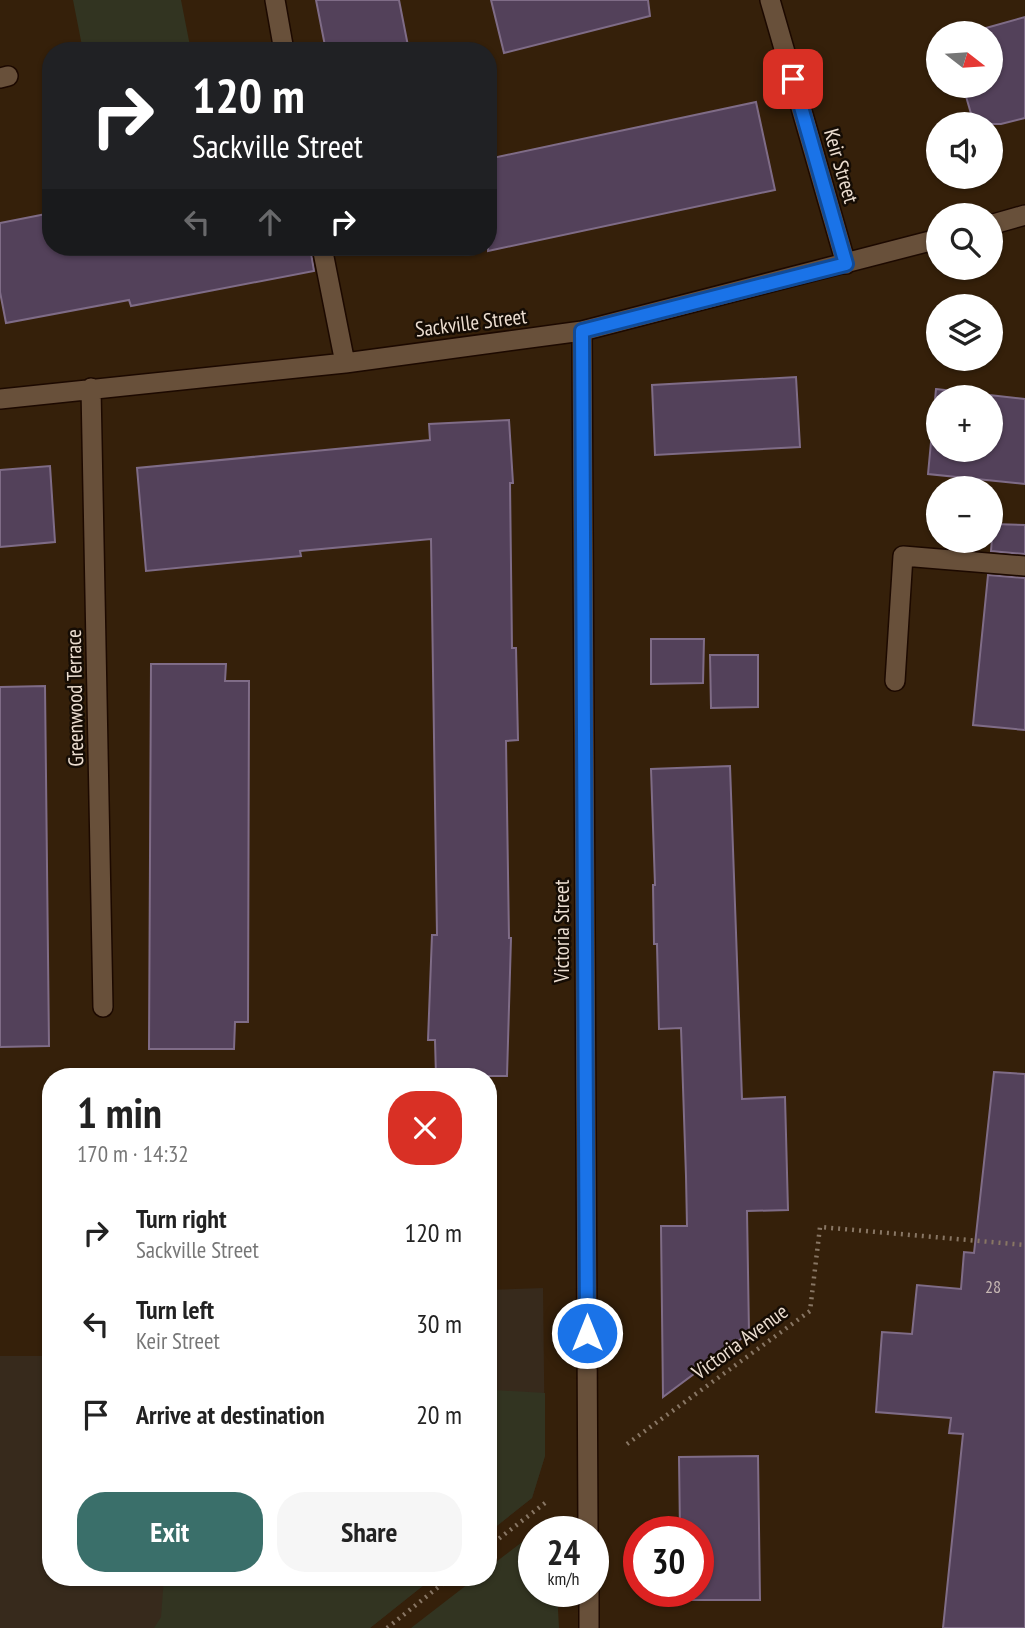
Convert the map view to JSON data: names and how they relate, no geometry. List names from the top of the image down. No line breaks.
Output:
{"streets":{"street":["Keir Street","Sackville Street","Greenwood Terrace","Victoria Street"],"path":["Victoria Avenue"]},"crossings":[["Keir Street","Sackville Street"],["Sackville Street","Greenwood Terrace"],["Sackville Street","Victoria Street"],["Victoria Street","Victoria Avenue"]],"house_numbers":["28"],"north":"right","page":{"map_buttons":["+","−"],"turn":["120 m","Sackville Street"],"heading":["1 min","170 m · 14:32"],"list":[{"name":"Turn right","note":"Sackville Street","value":"120 m"},{"name":"Turn left","note":"Keir Street","value":"30 m"},{"name":"Arrive at destination","value":"20 m"}],"buttons":["Exit","Share"],"speed":"24 km/h","limit":"30"}}
